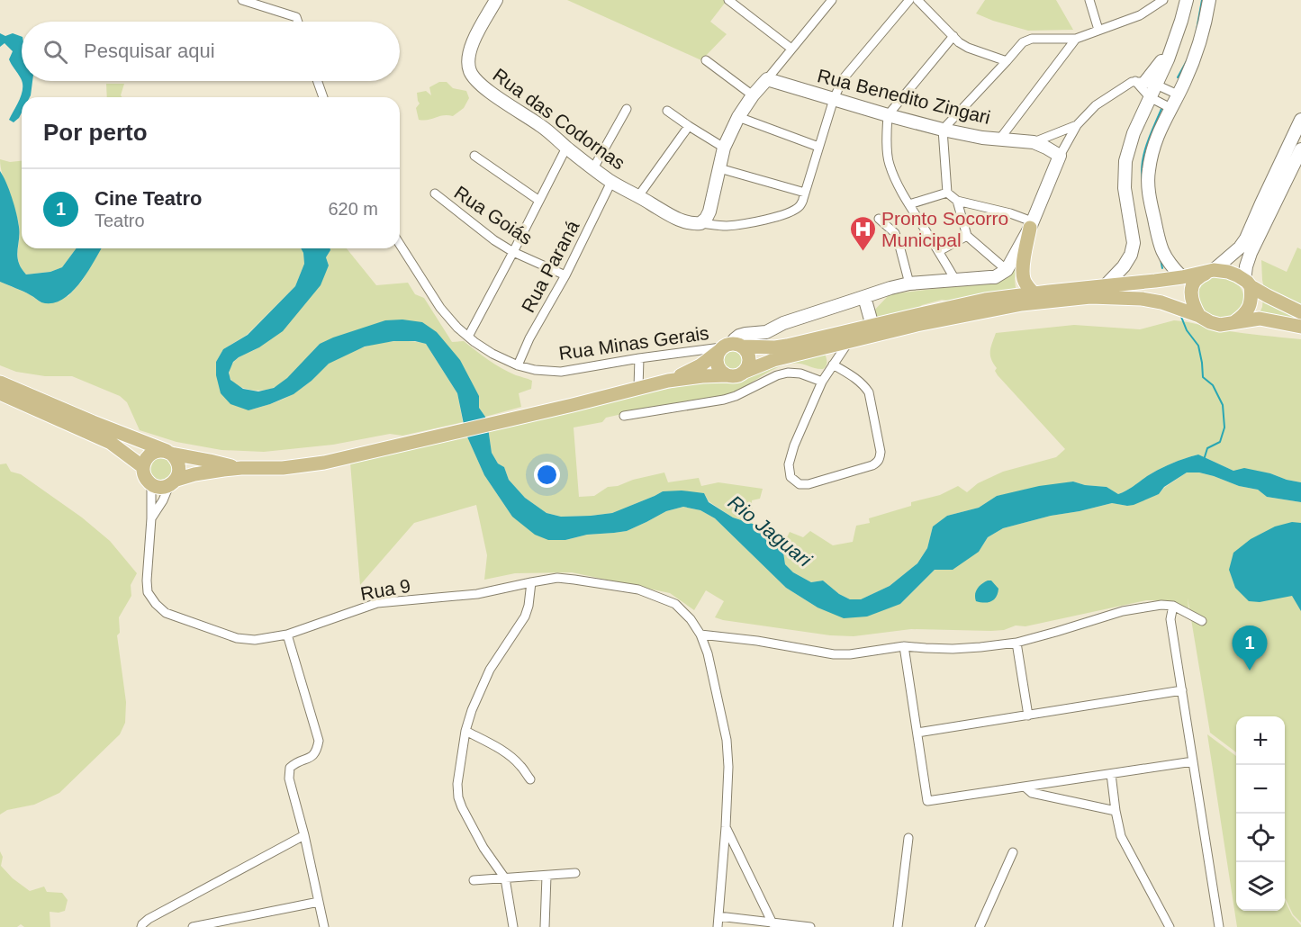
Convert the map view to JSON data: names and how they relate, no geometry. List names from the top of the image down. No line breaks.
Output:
{"streets":{"street":["Rua Benedito Zingari","Rua das Codornas","Rua Goiás","Rua Paraná","Rua Minas Gerais","Rua 9"]},"crossings":[["Rua das Codornas","Rua Paraná"],["Rua Goiás","Rua Paraná"],["Rua Paraná","Rua Minas Gerais"]],"water":["Rio Jaguari"],"places":{"hospital":["Pronto Socorro Municipal"]},"page":{"search":"Pesquisar aqui","heading":"Por perto","list":[{"mark":"1","name":"Cine Teatro","note":"Teatro","value":"620 m"}],"pins":"1","map_buttons":["+","−"]}}
